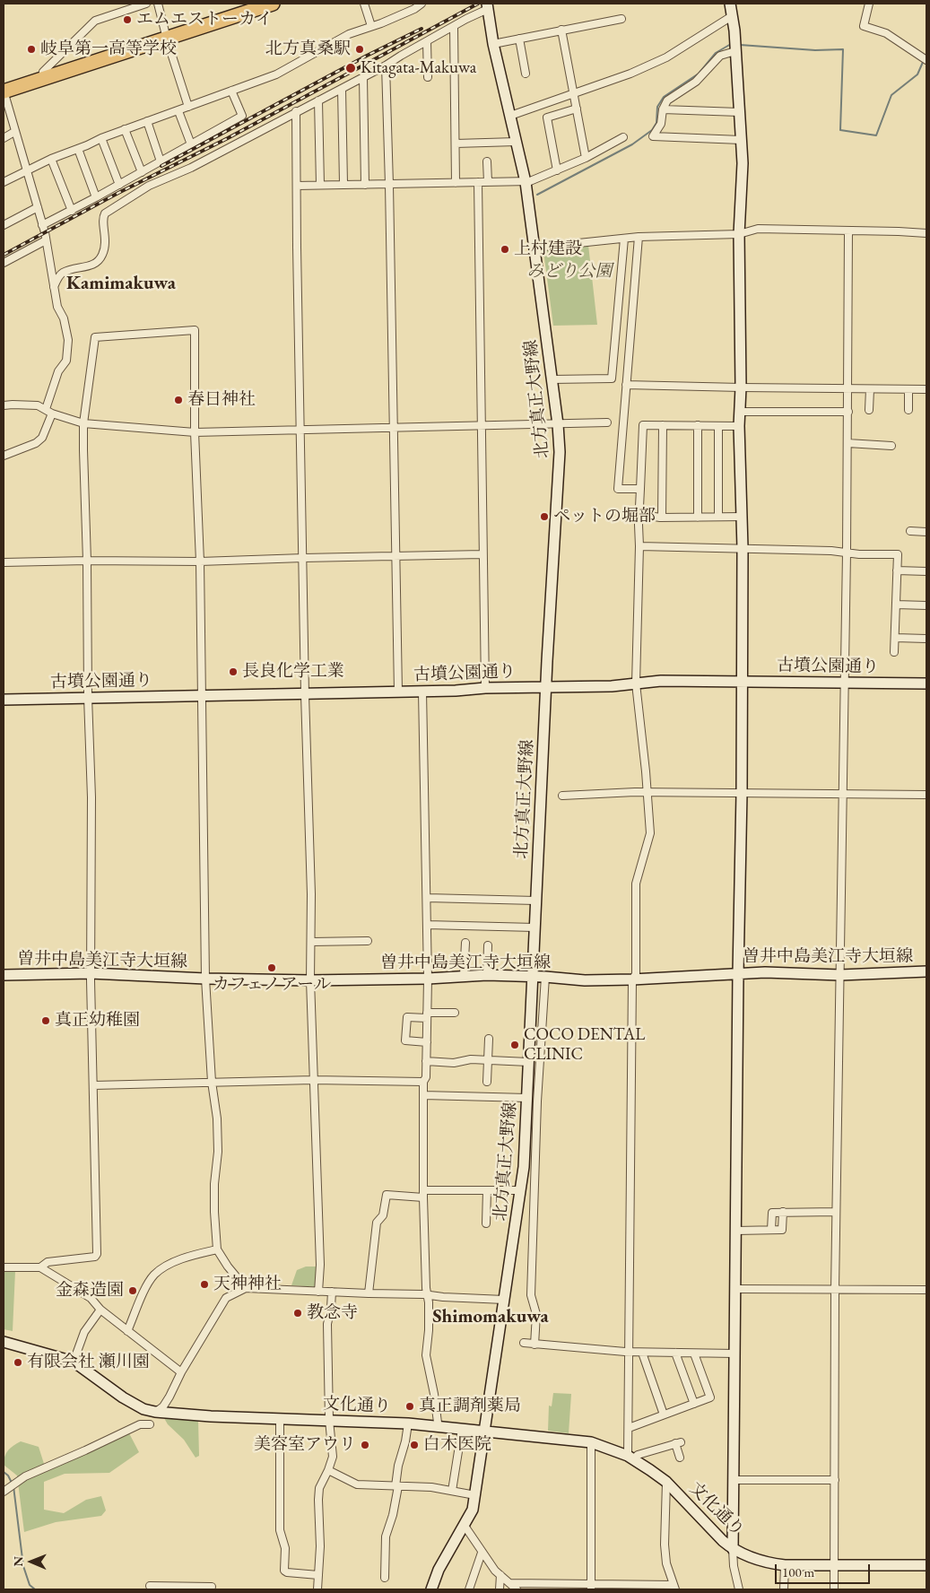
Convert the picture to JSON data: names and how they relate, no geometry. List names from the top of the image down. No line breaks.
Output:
{"streets":{"street":["北方真正大野線","古墳公園通り","曽井中島美江寺大垣線","文化通り"]},"crossings":[["北方真正大野線","古墳公園通り"],["北方真正大野線","曽井中島美江寺大垣線"],["北方真正大野線","文化通り"]],"districts":["Kamimakuwa","Shimomakuwa"],"parks":["みどり公園"],"places":["エムエストーカイ","岐阜第一高等学校","北方真桑駅","Kitagata-Makuwa","上村建設","春日神社","ペットの堀部","長良化学工業","カフェノアール","真正幼稚園","COCO DENTAL CLINIC","天神神社","金森造園","教念寺","有限会社 瀬川園","真正調剤薬局","美容室アウリ","白木医院"],"scale_bar":"100 m","north":"left"}
